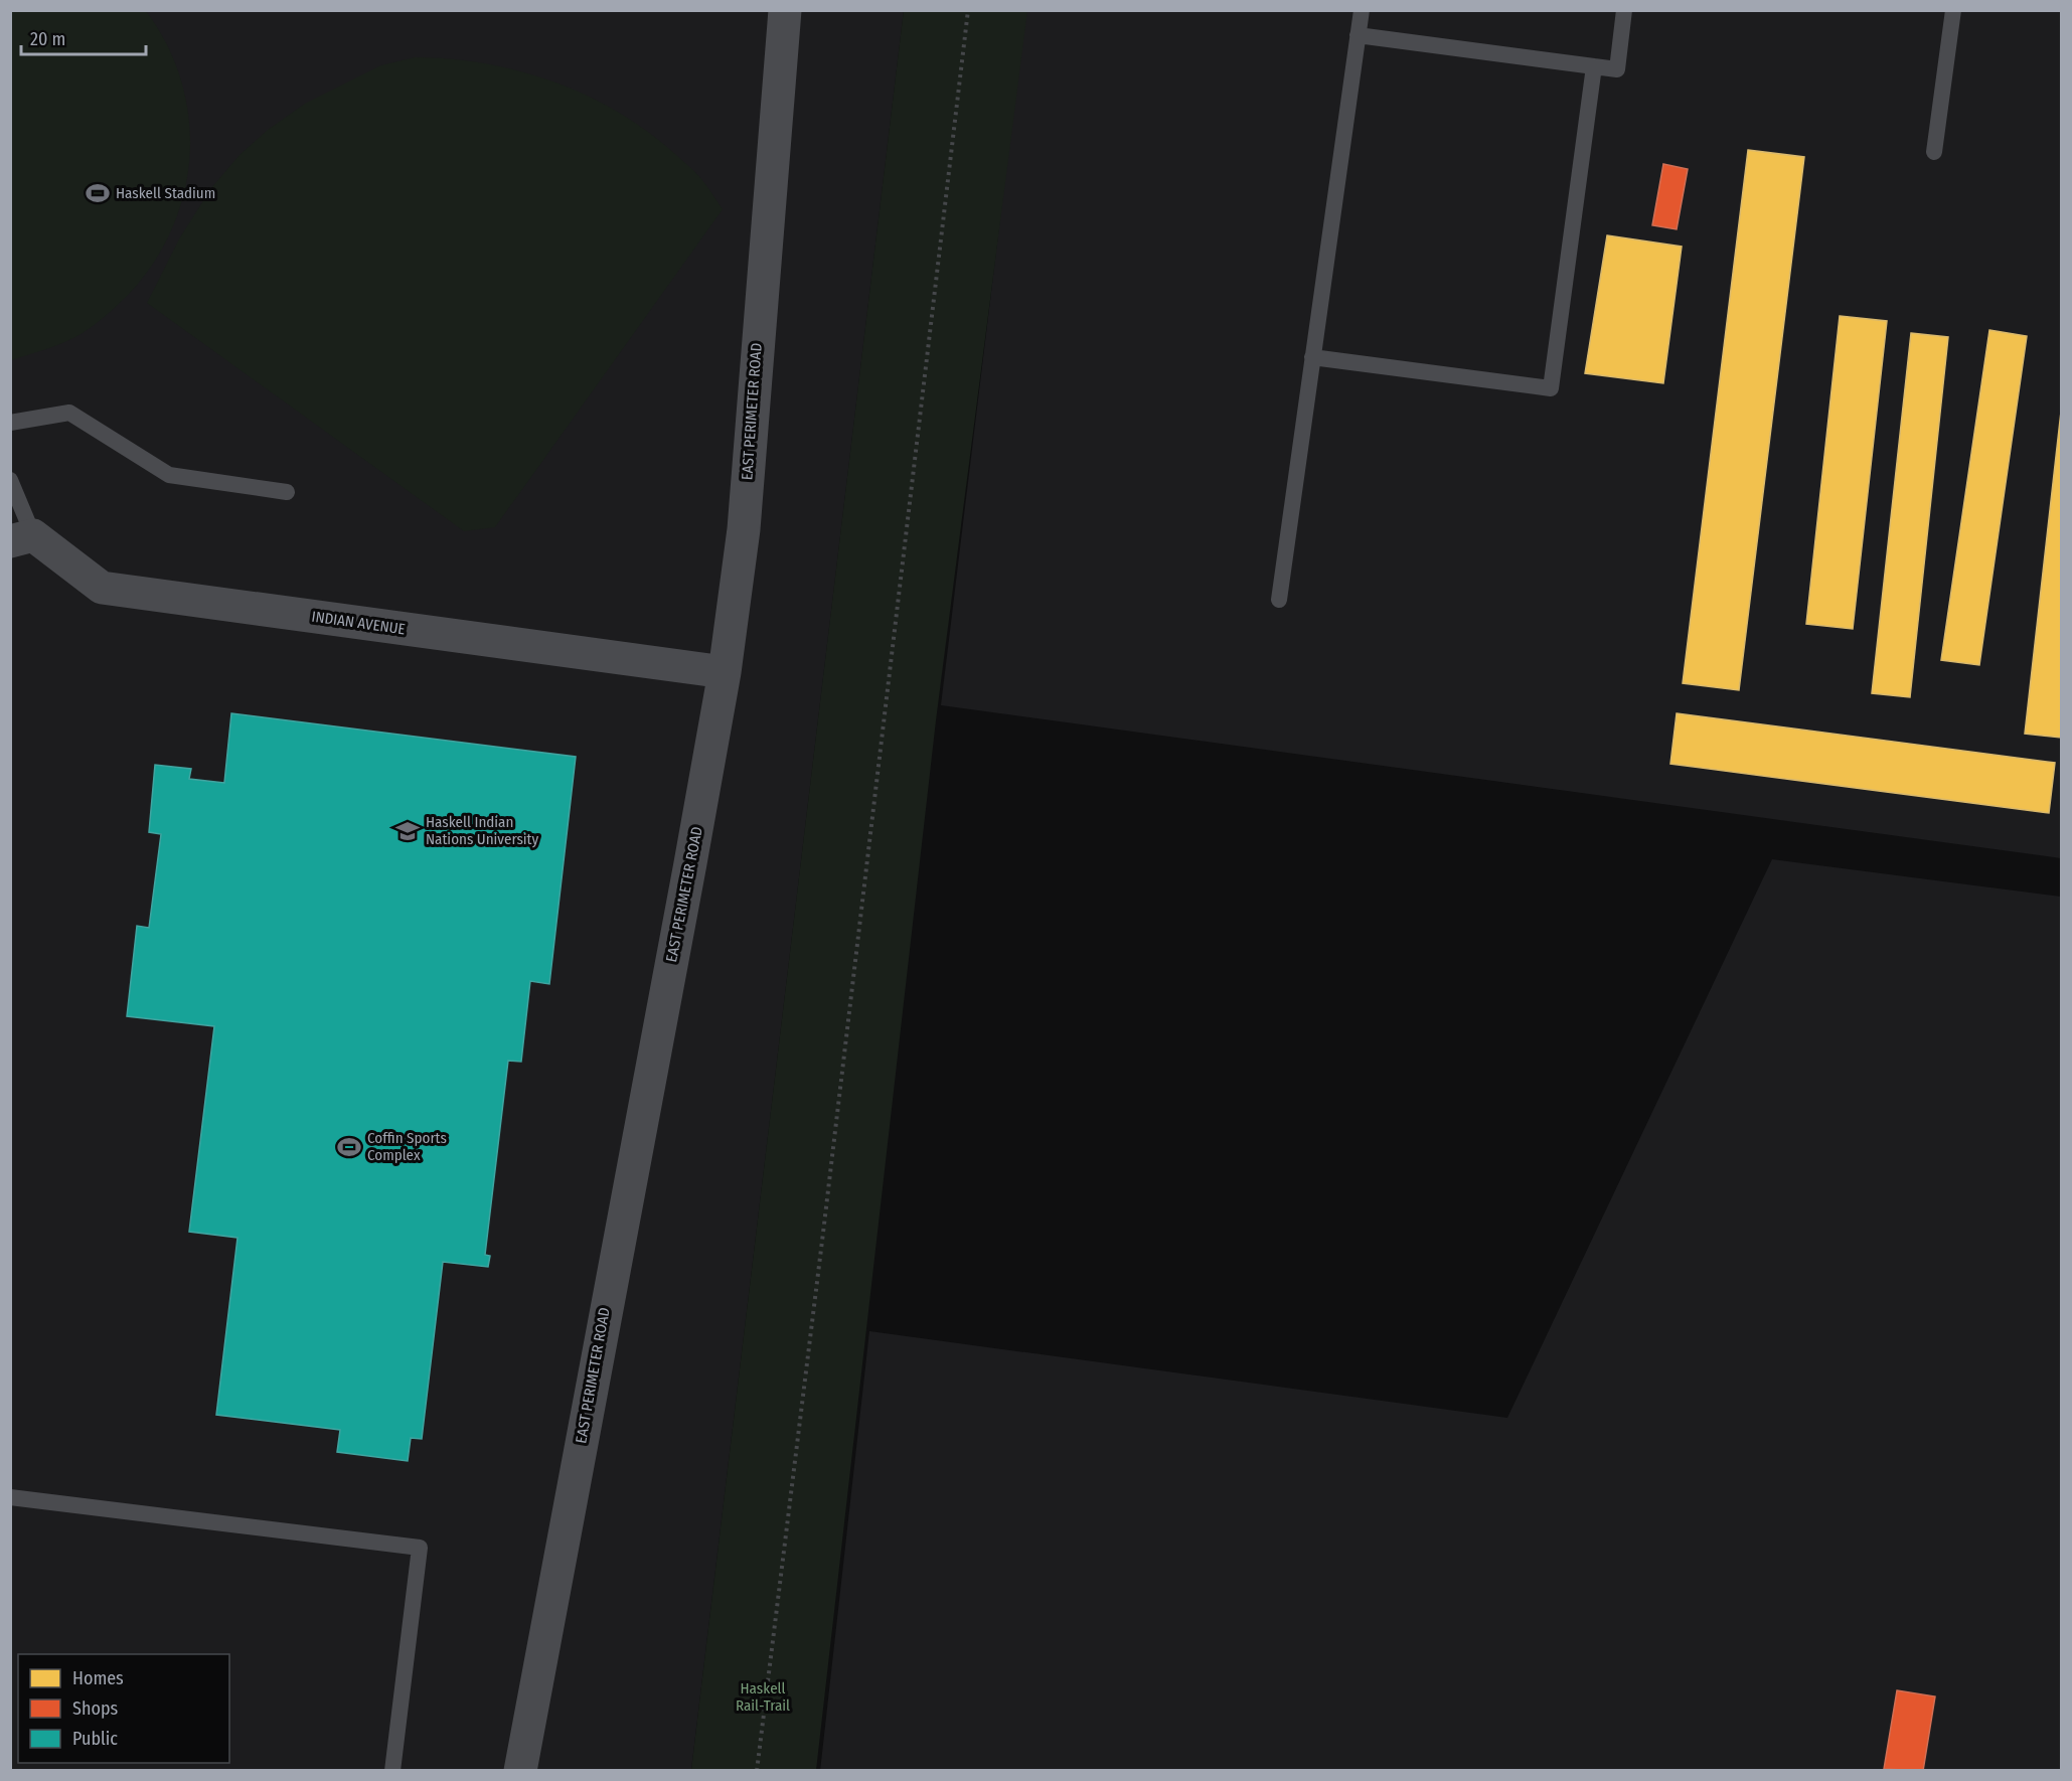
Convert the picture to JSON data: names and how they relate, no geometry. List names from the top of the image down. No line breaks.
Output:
{"streets":{"street":["EAST PERIMETER ROAD","INDIAN AVENUE"]},"crossings":[["EAST PERIMETER ROAD","INDIAN AVENUE"]],"parks":["Haskell Rail-Trail"],"places":{"sports":["Haskell Stadium","Coffin Sports Complex"],"school or university":["Haskell Indian Nations University"]},"legend":["Homes","Shops","Public"],"scale_bar":"20 m"}
